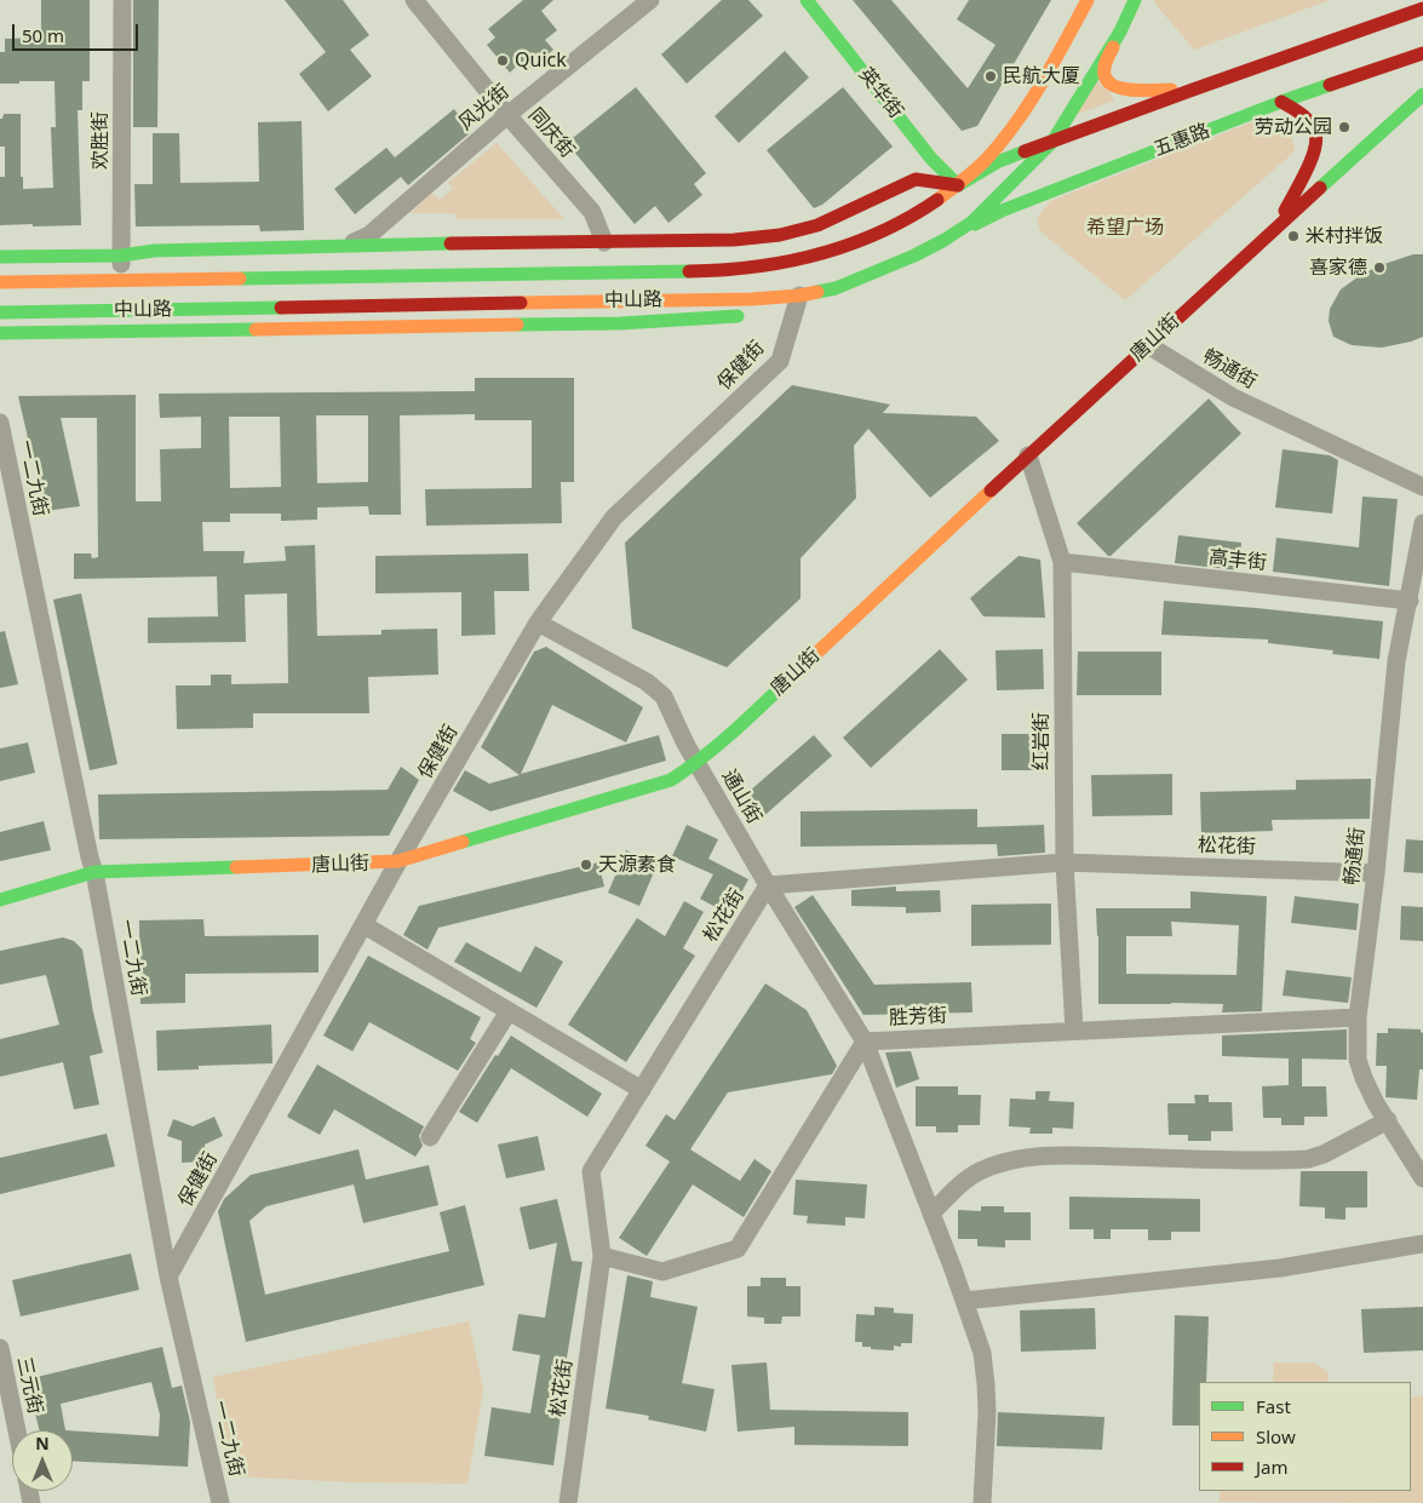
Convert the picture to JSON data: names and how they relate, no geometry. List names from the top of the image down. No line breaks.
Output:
{"streets":{"main road":["英华街","五惠路","中山路","唐山街"],"street":["风光街","同庆街","欢胜街","保健街","畅通街","一二九街","高丰街","红岩街","通山街","松花街","胜芳街","三元街"]},"crossings":[["英华街","中山路"],["风光街","同庆街"],["欢胜街","中山路"],["五惠路","中山路"],["中山路","保健街"],["唐山街","保健街"],["唐山街","畅通街"],["唐山街","一二九街"],["唐山街","红岩街"],["唐山街","通山街"],["保健街","一二九街"],["保健街","通山街"],["畅通街","高丰街"],["畅通街","松花街"],["畅通街","胜芳街"],["高丰街","红岩街"],["红岩街","松花街"],["红岩街","胜芳街"],["通山街","松花街"],["通山街","胜芳街"],["松花街","胜芳街"]],"parks":["希望广场"],"places":["Quick","民航大厦","劳动公园","米村拌饭","喜家德","天源素食"],"legend":["Fast","Slow","Jam"],"scale_bar":"50 m","north":"top"}
